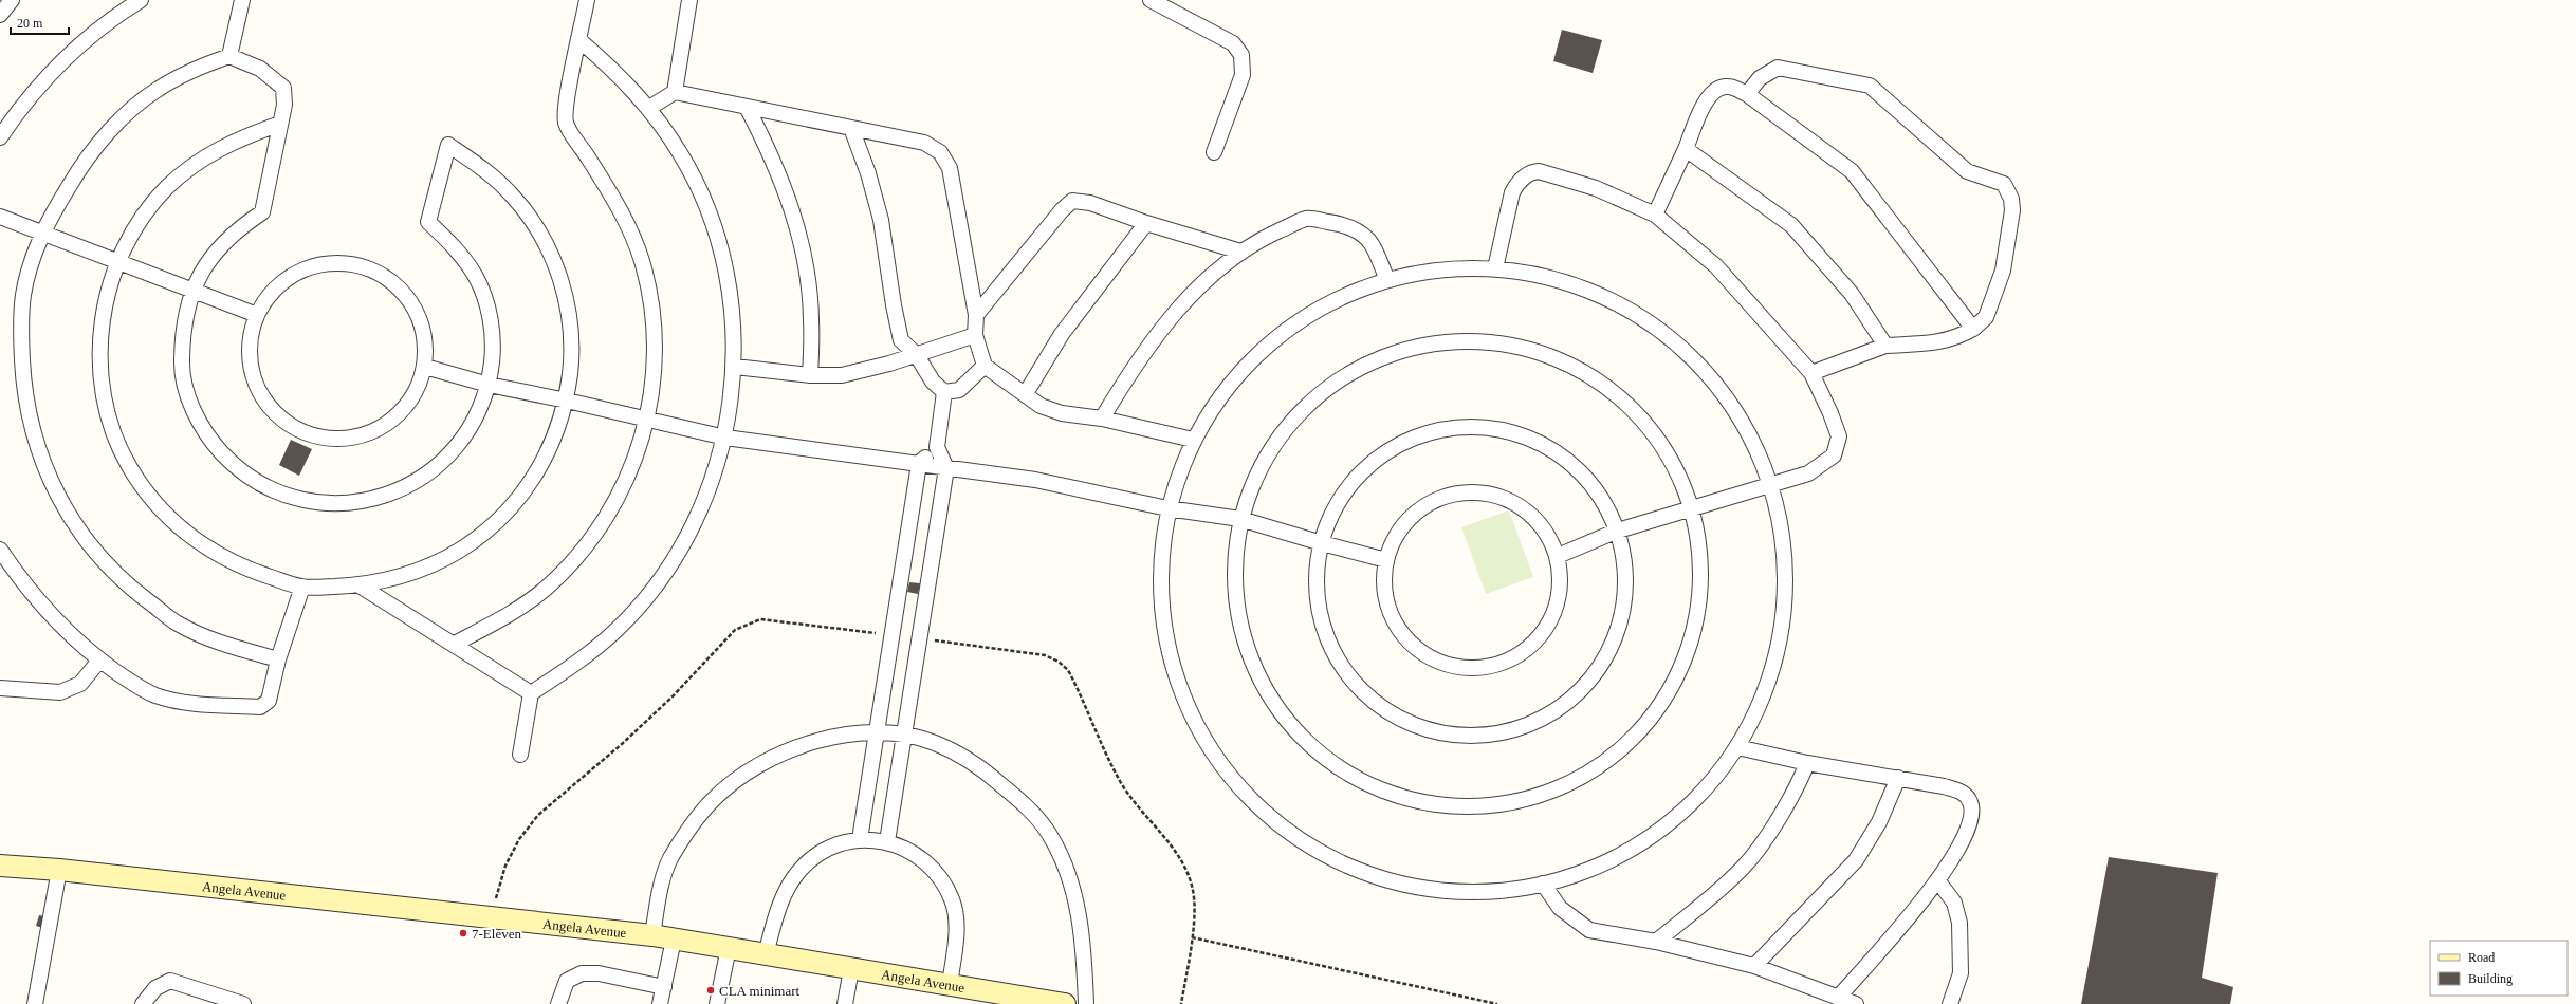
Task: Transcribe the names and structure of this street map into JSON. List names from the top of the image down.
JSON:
{
  "streets": {
    "main road": ["Angela Avenue"]
  },
  "places": ["7-Eleven", "CLA minimart"],
  "legend": ["Road", "Building"],
  "scale_bar": "20 m"
}
